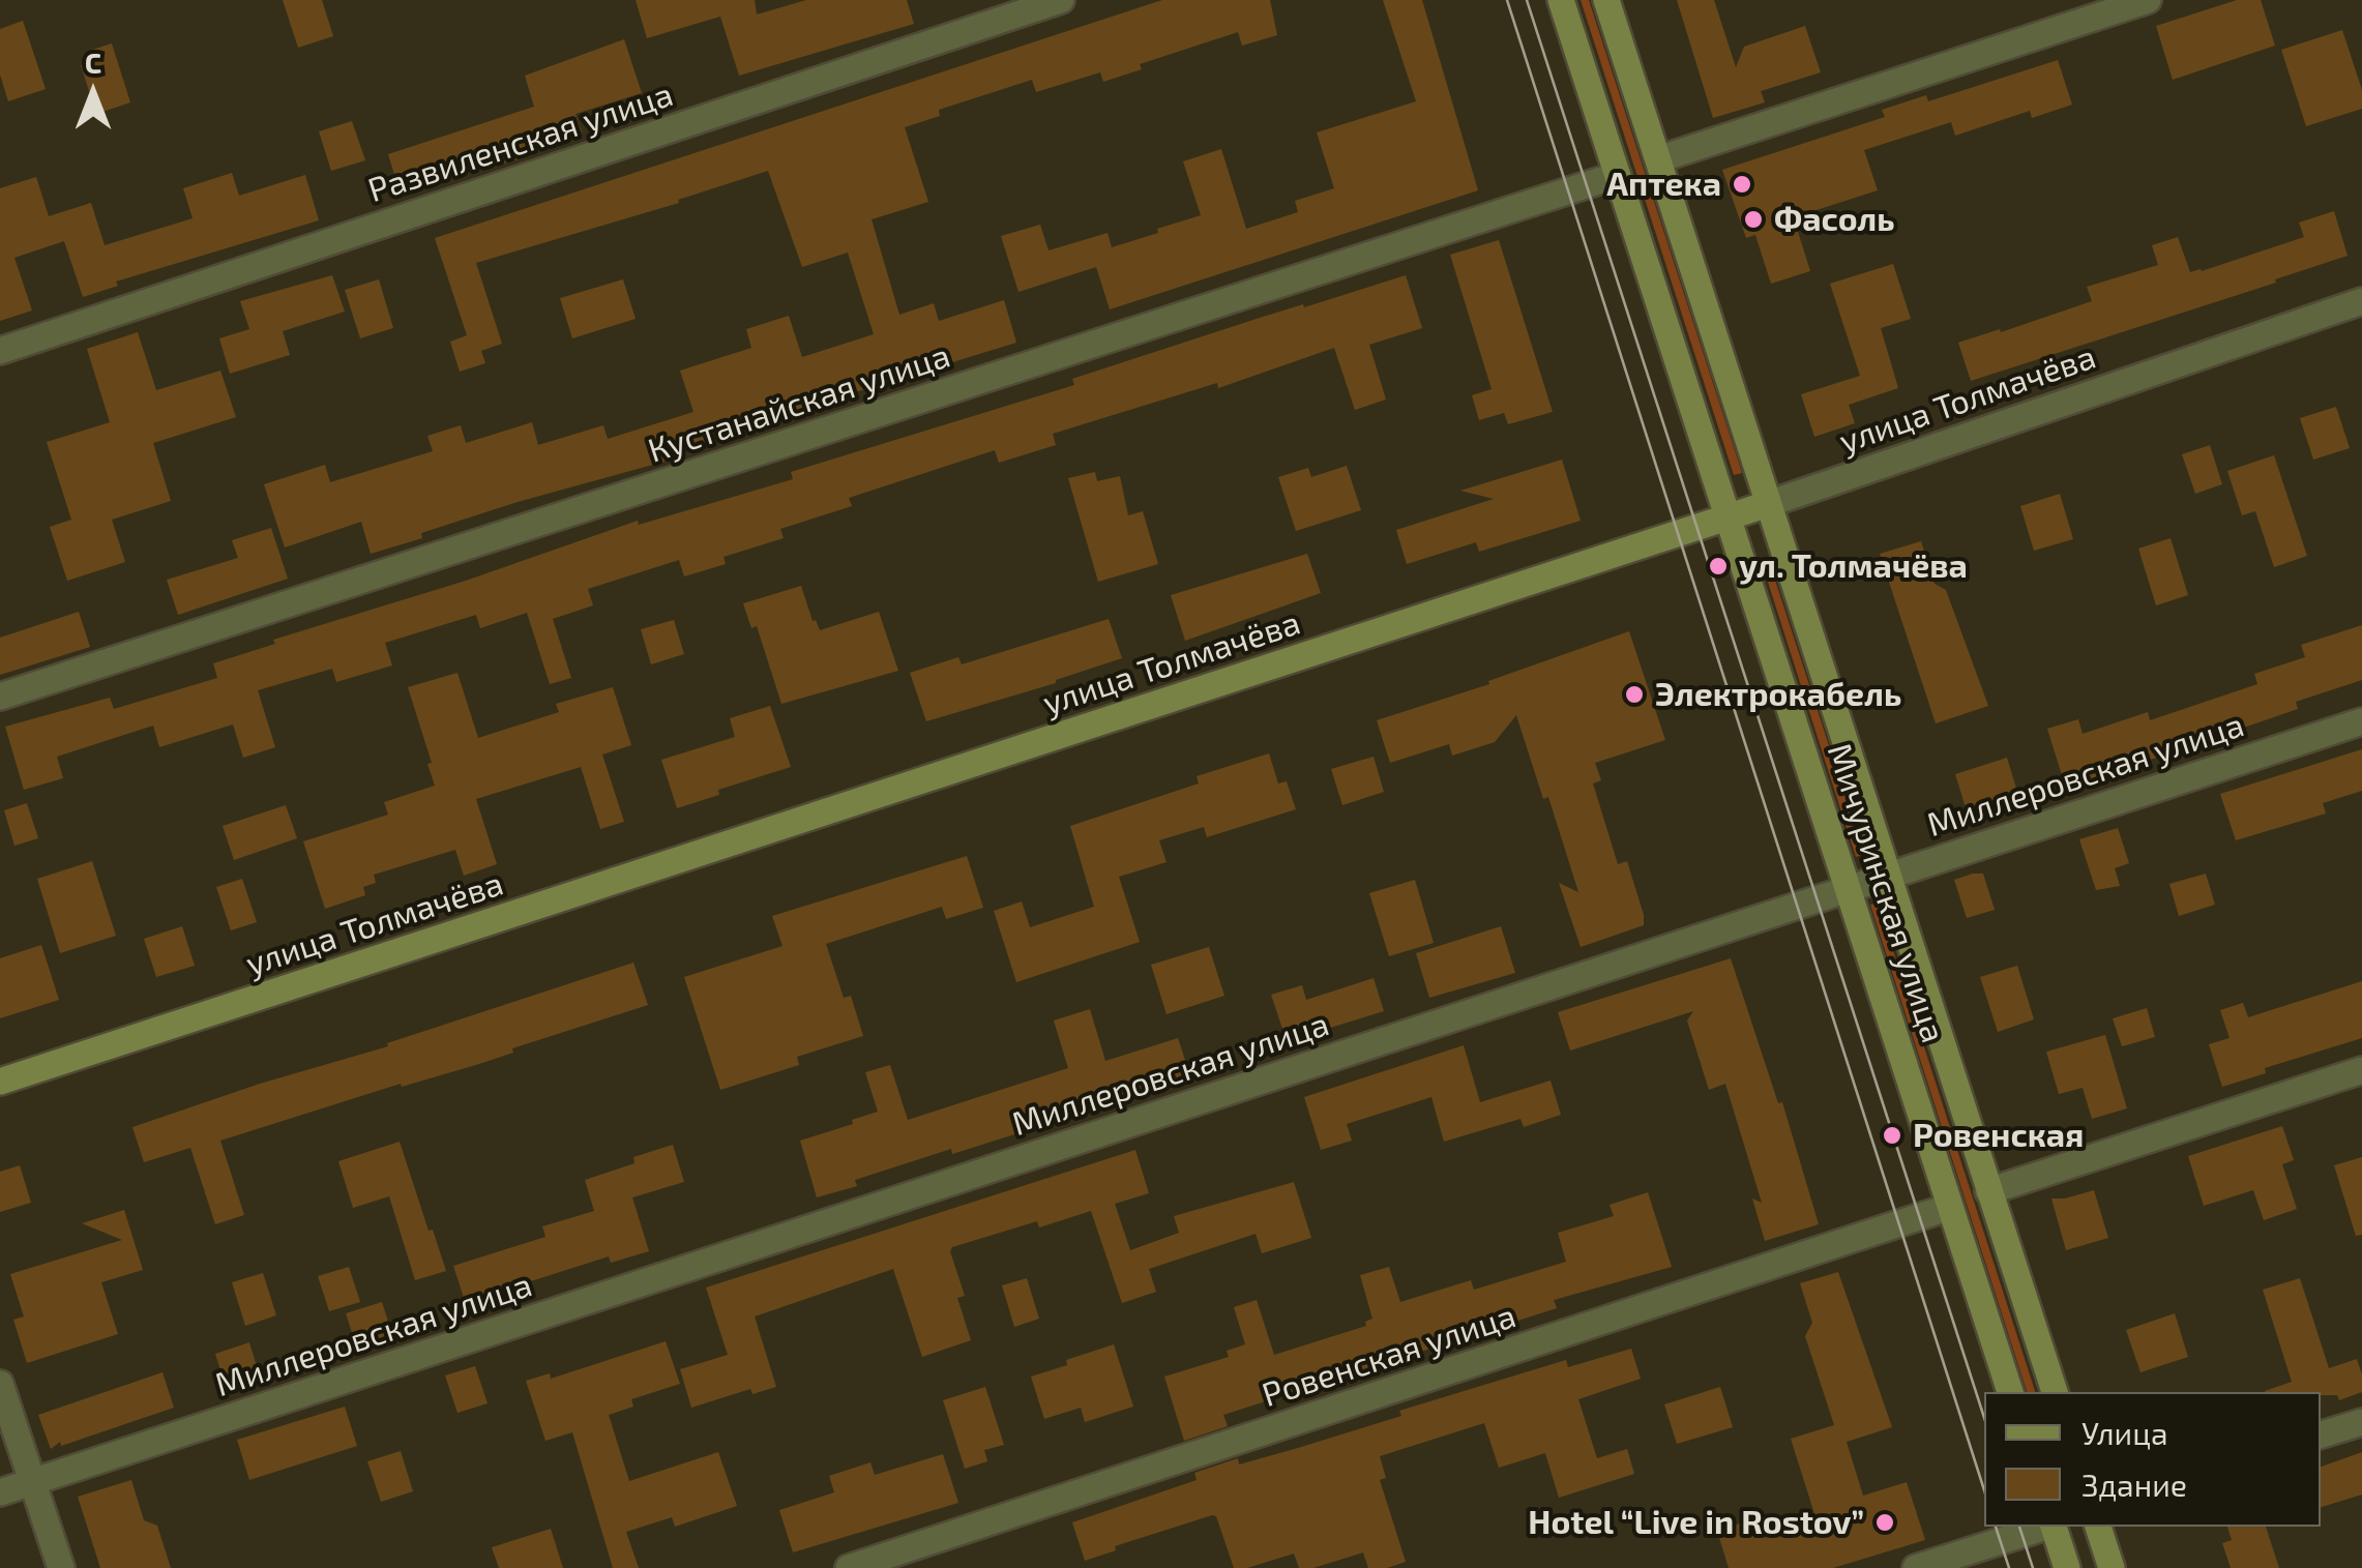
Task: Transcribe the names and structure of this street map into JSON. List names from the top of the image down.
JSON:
{
  "streets": {
    "main road": ["улица Толмачёва", "Мичуринская улица"],
    "street": [
      "Развиленская улица",
      "Кустанайская улица",
      "Миллеровская улица",
      "Ровенская улица"
    ]
  },
  "crossings": [
    ["улица Толмачёва", "Мичуринская улица"],
    ["Кустанайская улица", "Мичуринская улица"],
    ["Миллеровская улица", "Мичуринская улица"],
    ["Мичуринская улица", "Ровенская улица"]
  ],
  "places": [
    "Аптека",
    "Фасоль",
    "ул. Толмачёва",
    "Электрокабель",
    "Ровенская",
    "Hotel “Live in Rostov”"
  ],
  "legend": ["Улица", "Здание"],
  "north": "top"
}
